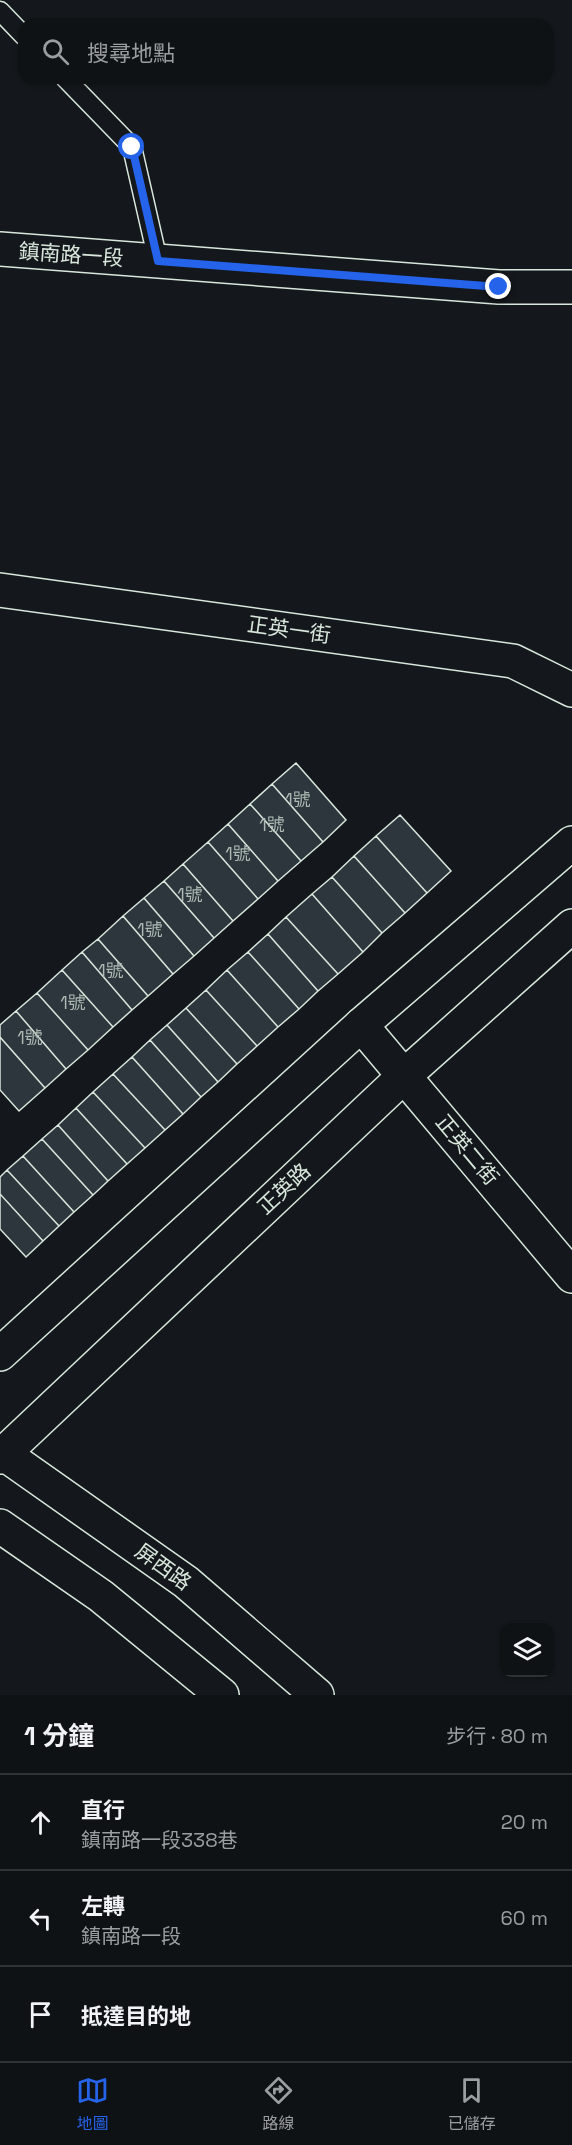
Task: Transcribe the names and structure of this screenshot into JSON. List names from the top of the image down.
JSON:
{
  "streets": {
    "street": [
      "鎮南路一段",
      "正英一街",
      "正英二街",
      "正英路",
      "屏西路"
    ]
  },
  "crossings": [
    ["正英二街", "正英路"],
    ["正英路", "屏西路"]
  ],
  "house_numbers": [
    "1號",
    "1號",
    "1號",
    "1號",
    "1號",
    "1號",
    "1號",
    "1號"
  ],
  "page": {
    "search": "搜尋地點",
    "heading": ["1 分鐘", "步行 · 80 m"],
    "list": [
      ["直行", "鎮南路一段338巷", "20 m"],
      ["左轉", "鎮南路一段", "60 m"],
      "抵達目的地"
    ],
    "nav": ["地圖", "路線", "已儲存"]
  }
}
